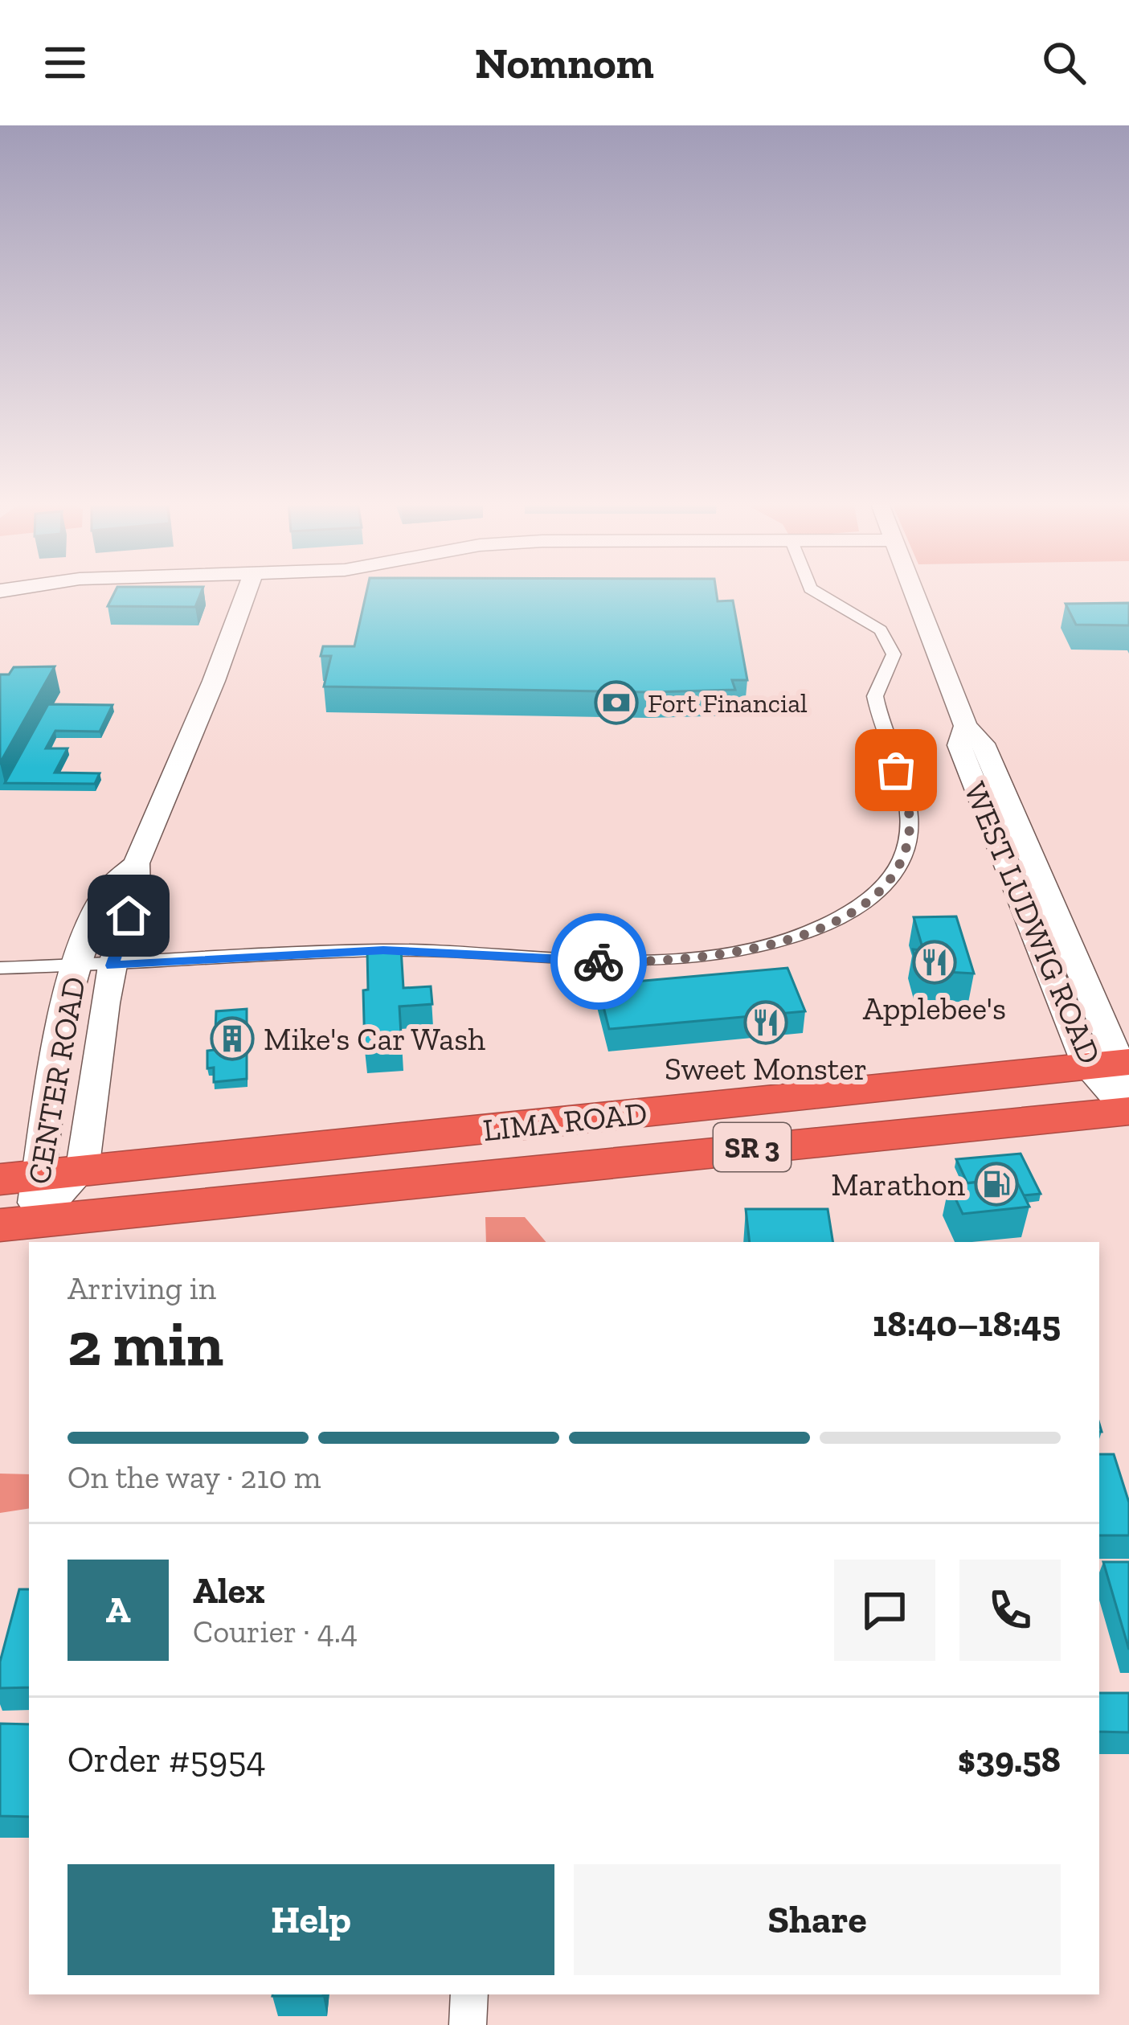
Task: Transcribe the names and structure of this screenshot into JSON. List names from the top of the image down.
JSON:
{
  "streets": {
    "highway": ["LIMA ROAD", "SR 3"],
    "street": ["WEST LUDWIG ROAD", "CENTER ROAD"]
  },
  "crossings": [
    ["WEST LUDWIG ROAD", "LIMA ROAD"],
    ["CENTER ROAD", "LIMA ROAD"]
  ],
  "places": {
    "bank": ["Fort Financial"],
    "restaurant": ["Applebee's", "Sweet Monster"],
    "building": ["Mike's Car Wash"],
    "fuel station": ["Marathon"]
  },
  "page": {
    "header": "Nomnom",
    "heading": ["2 min", "Arriving in", "18:40–18:45"],
    "panel": [
      "Alex",
      "Courier · 4.4",
      "Order #5954",
      "$39.58"
    ],
    "bar": "On the way · 210 m",
    "round": "A",
    "buttons": ["Help", "Share"]
  }
}
